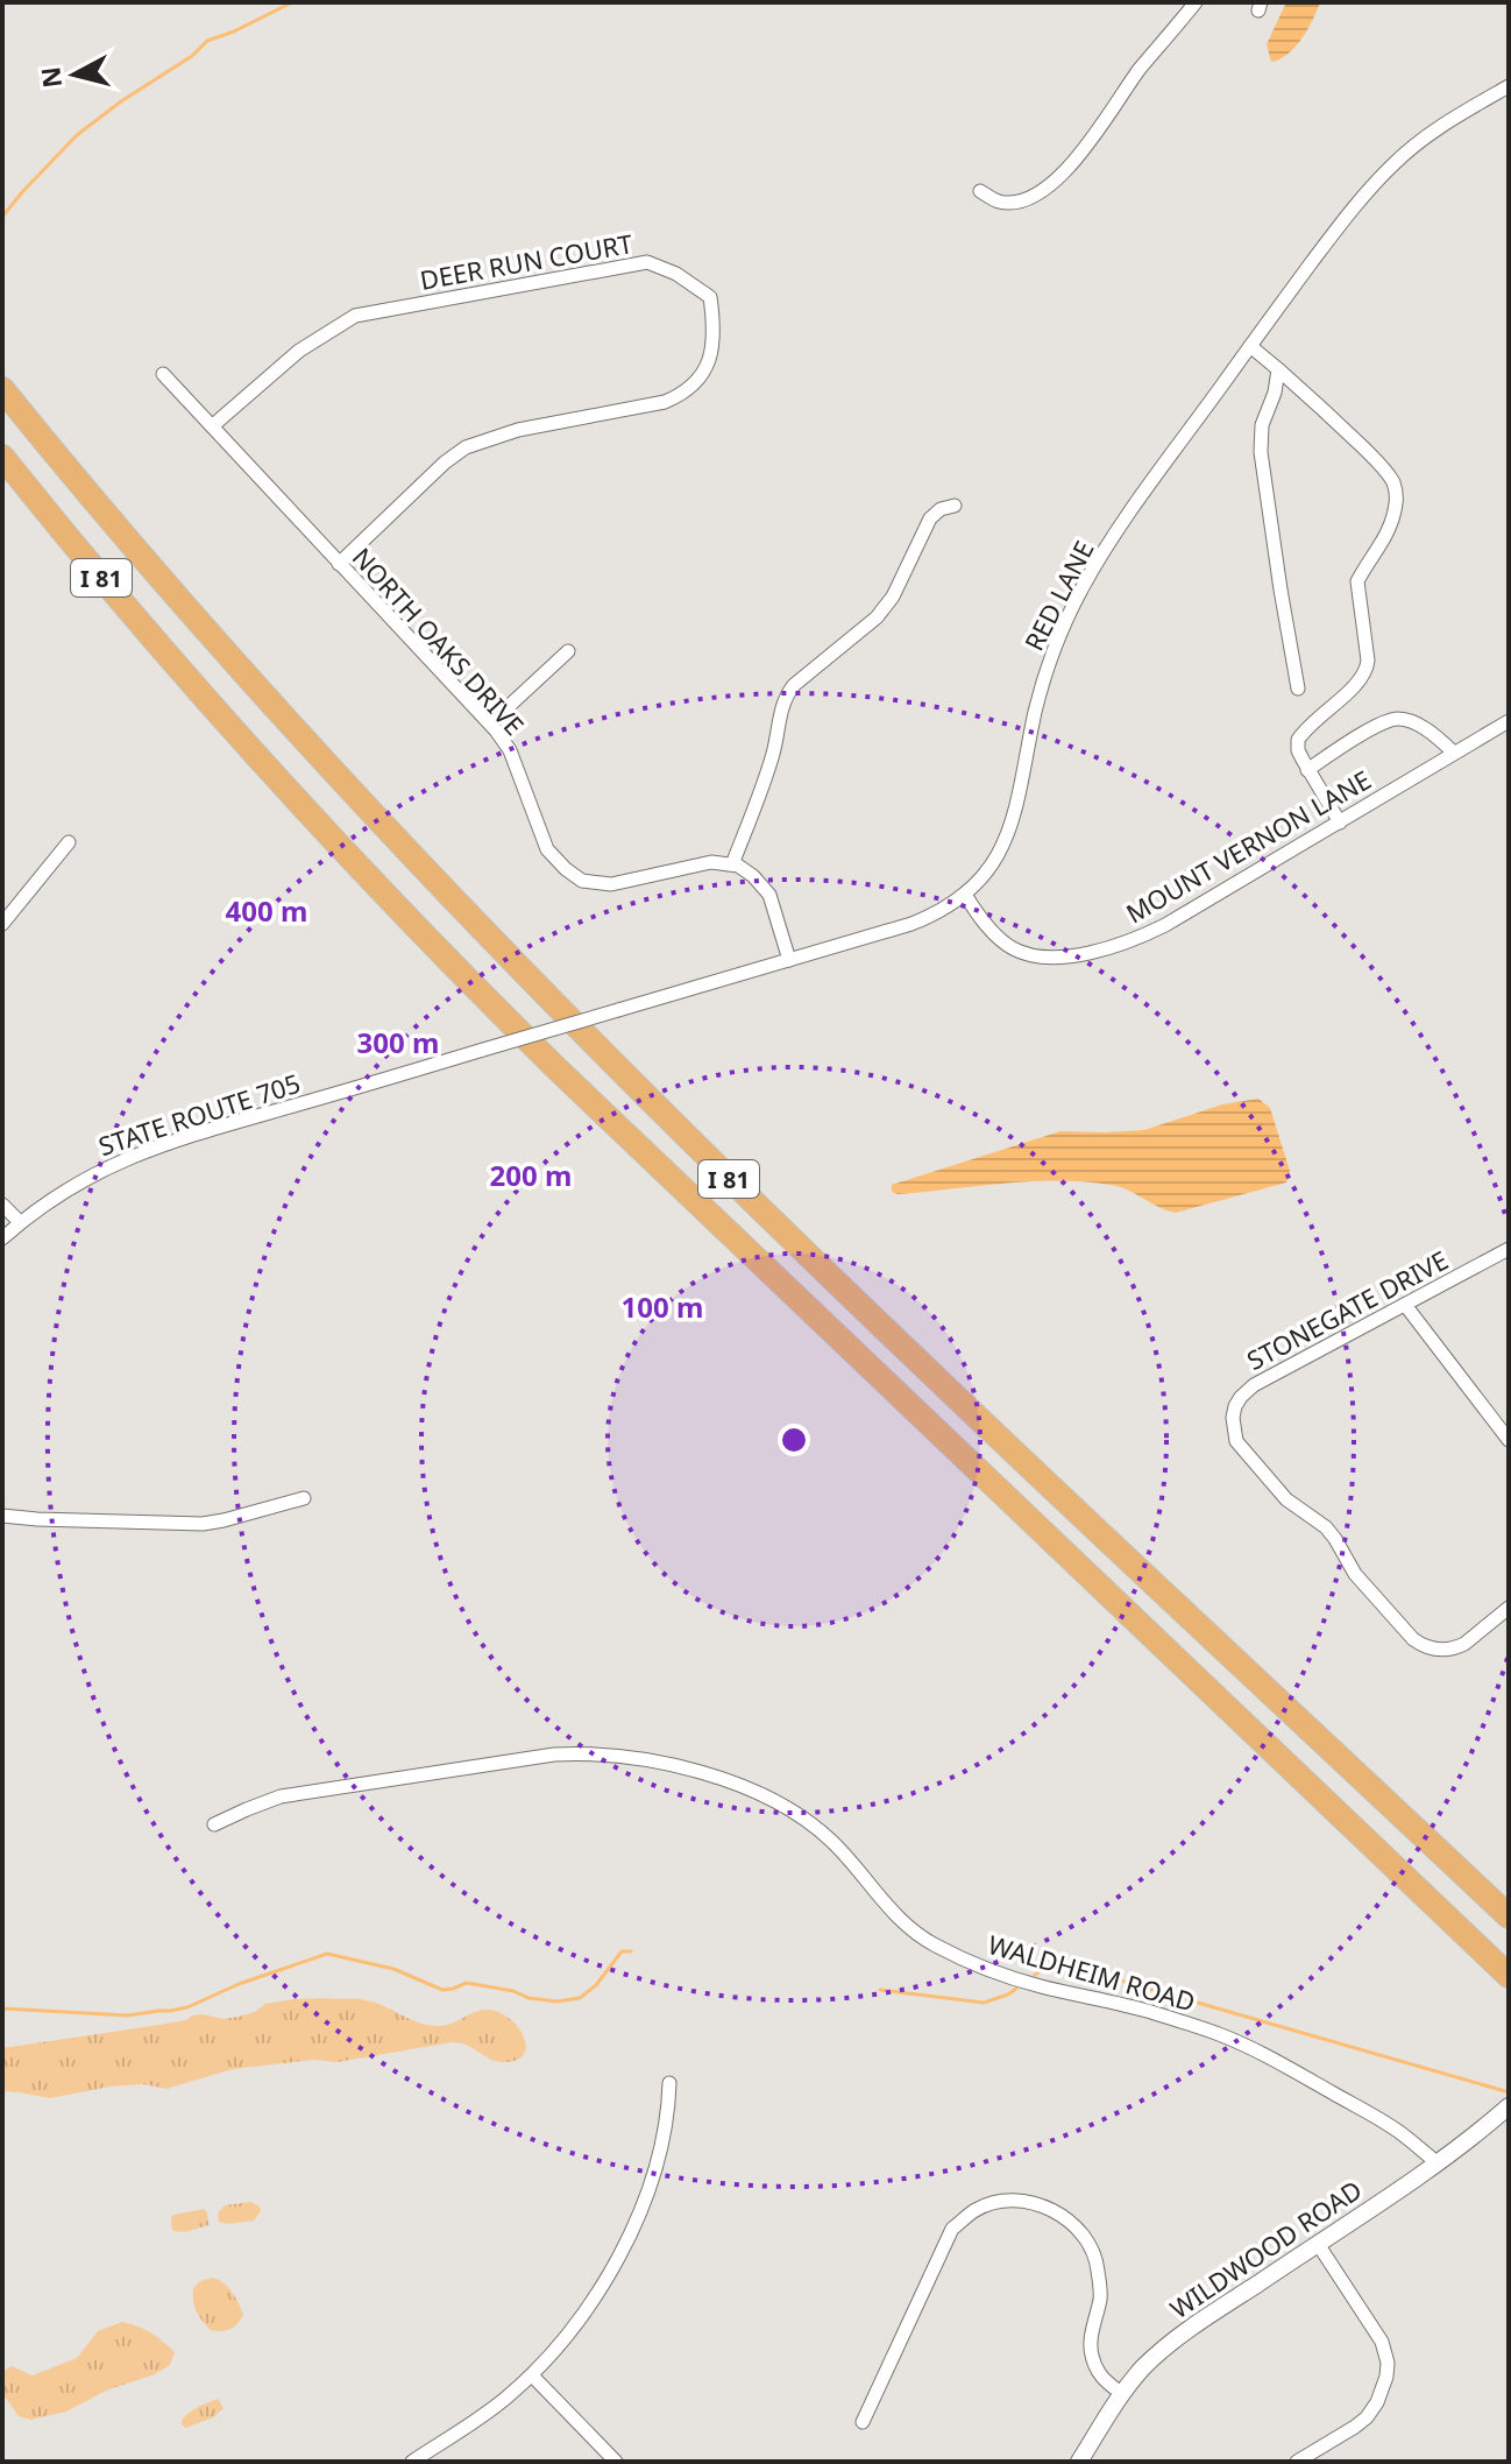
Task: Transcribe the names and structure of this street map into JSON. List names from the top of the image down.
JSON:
{
  "streets": {
    "highway": ["I 81"],
    "street": [
      "DEER RUN COURT",
      "RED LANE",
      "NORTH OAKS DRIVE",
      "MOUNT VERNON LANE",
      "STATE ROUTE 705",
      "STONEGATE DRIVE",
      "WALDHEIM ROAD",
      "WILDWOOD ROAD"
    ]
  },
  "crossings": [
    ["DEER RUN COURT", "NORTH OAKS DRIVE"],
    ["RED LANE", "MOUNT VERNON LANE"],
    ["RED LANE", "STATE ROUTE 705"],
    ["WALDHEIM ROAD", "WILDWOOD ROAD"]
  ],
  "north": "left",
  "rings": [
    "400 m",
    "300 m",
    "200 m",
    "100 m"
  ]
}
